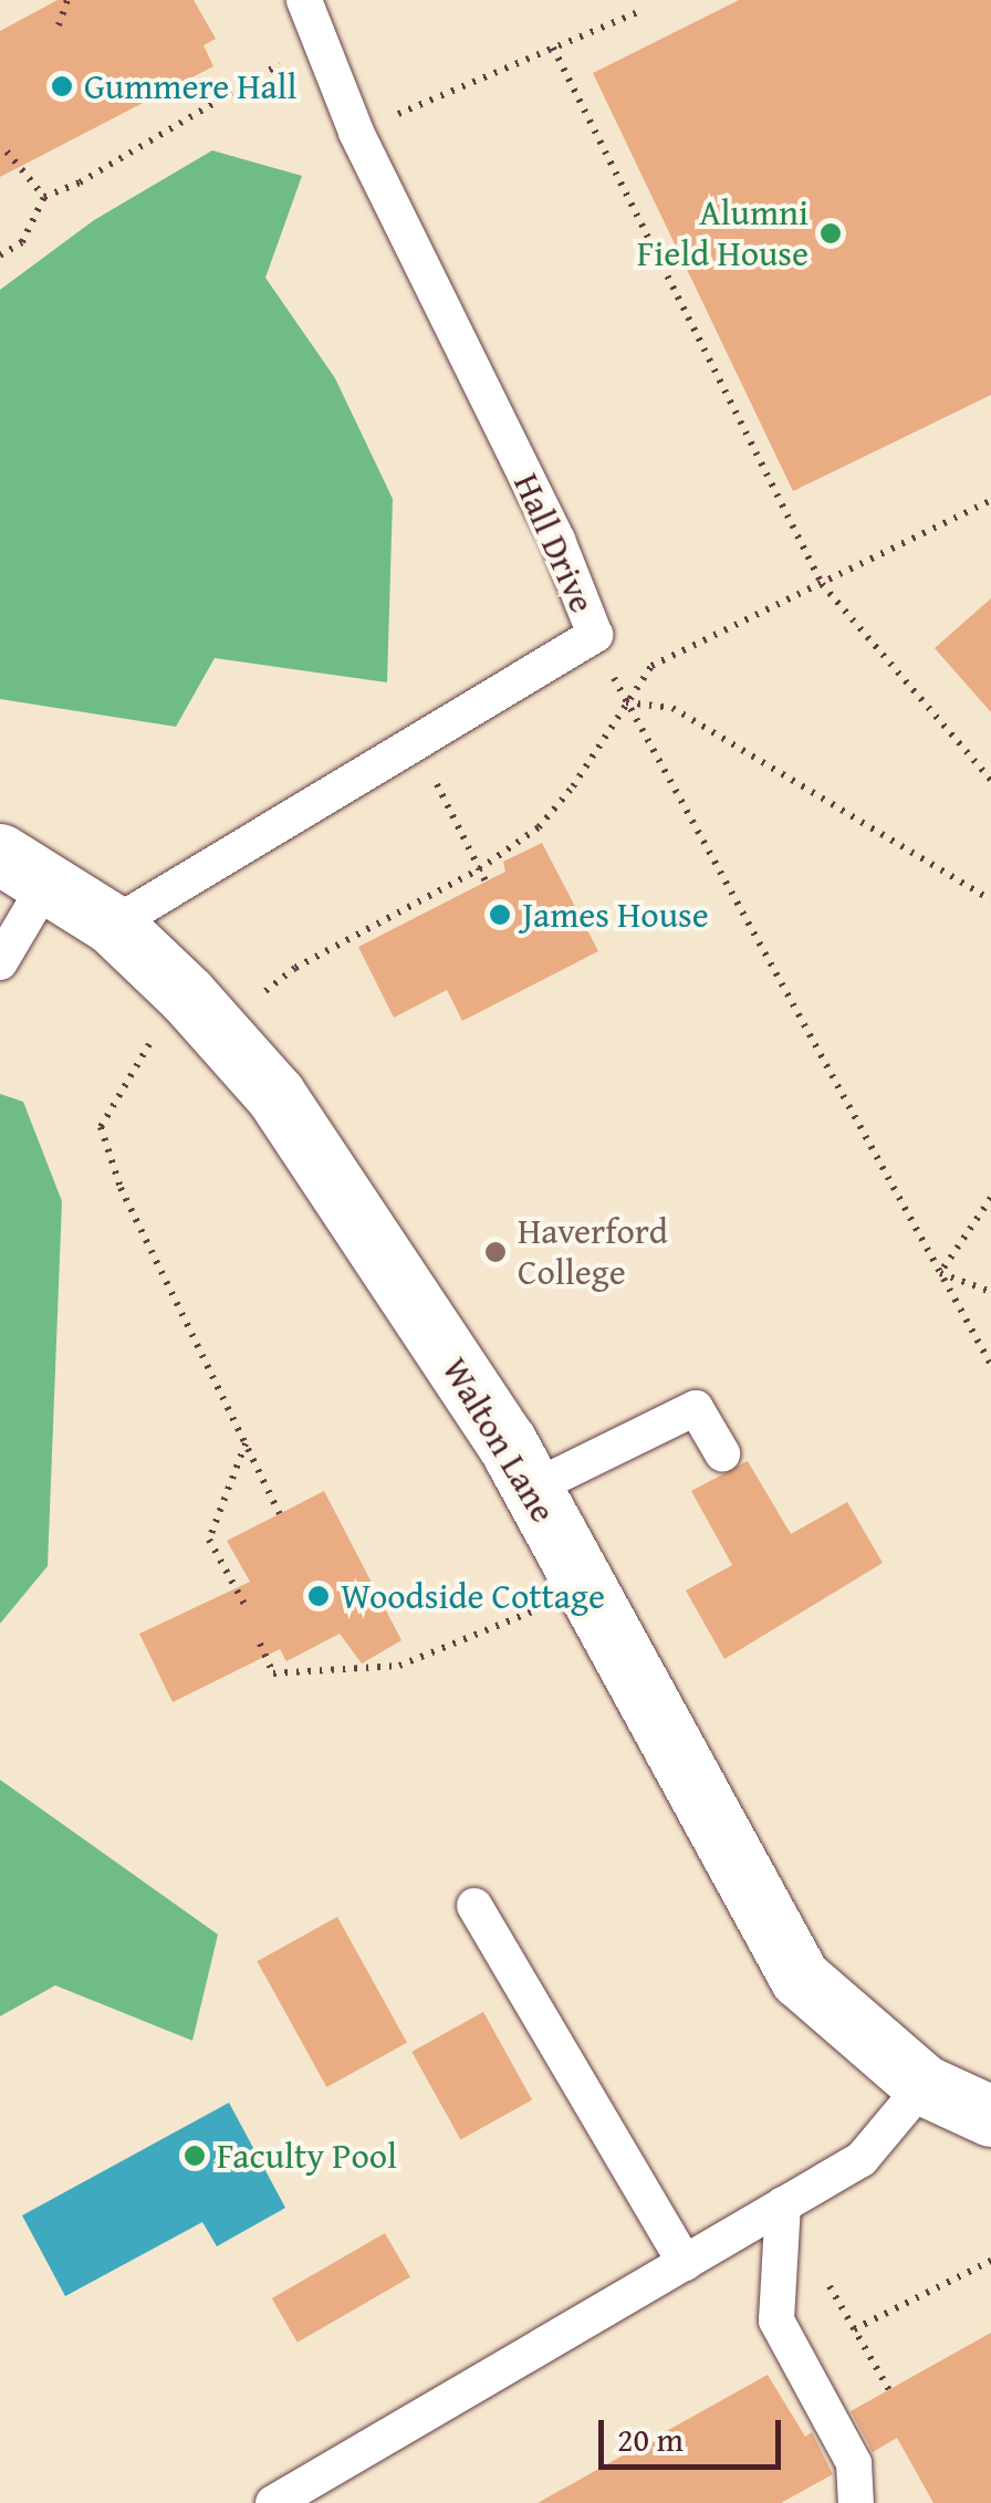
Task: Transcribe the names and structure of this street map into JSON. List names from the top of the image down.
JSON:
{
  "streets": {
    "street": ["Walton Lane"],
    "lane": ["Hall Drive"]
  },
  "crossings": [
    ["Hall Drive", "Walton Lane"]
  ],
  "places": [
    "Gummere Hall",
    "Alumni Field House",
    "James House",
    "Haverford College",
    "Woodside Cottage",
    "Faculty Pool"
  ],
  "scale_bar": "20 m"
}
